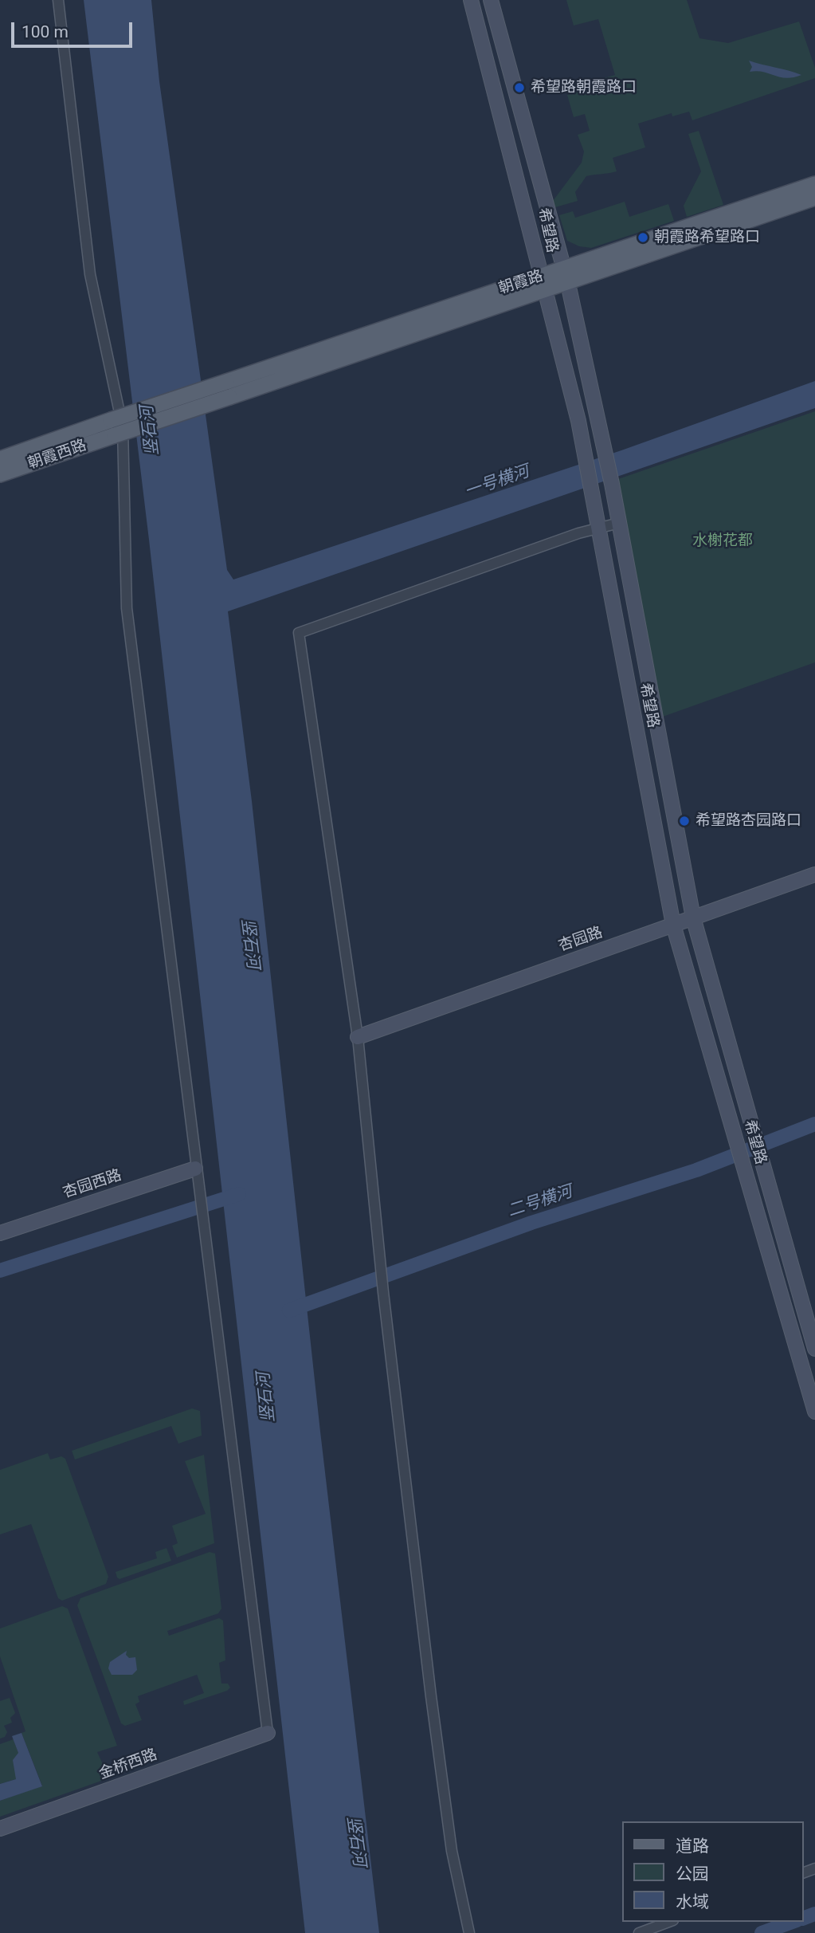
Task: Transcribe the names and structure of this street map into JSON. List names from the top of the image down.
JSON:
{
  "streets": {
    "main road": [
      "希望路",
      "朝霞路",
      "朝霞西路",
      "杏园路",
      "杏园西路",
      "金桥西路"
    ]
  },
  "crossings": [
    ["希望路", "朝霞路"],
    ["希望路", "杏园路"],
    ["朝霞路", "朝霞西路"]
  ],
  "water": ["竖石河", "一号横河", "二号横河"],
  "parks": ["水榭花都"],
  "places": ["希望路朝霞路口", "朝霞路希望路口", "希望路杏园路口"],
  "legend": ["道路", "公园", "水域"],
  "scale_bar": "100 m"
}
